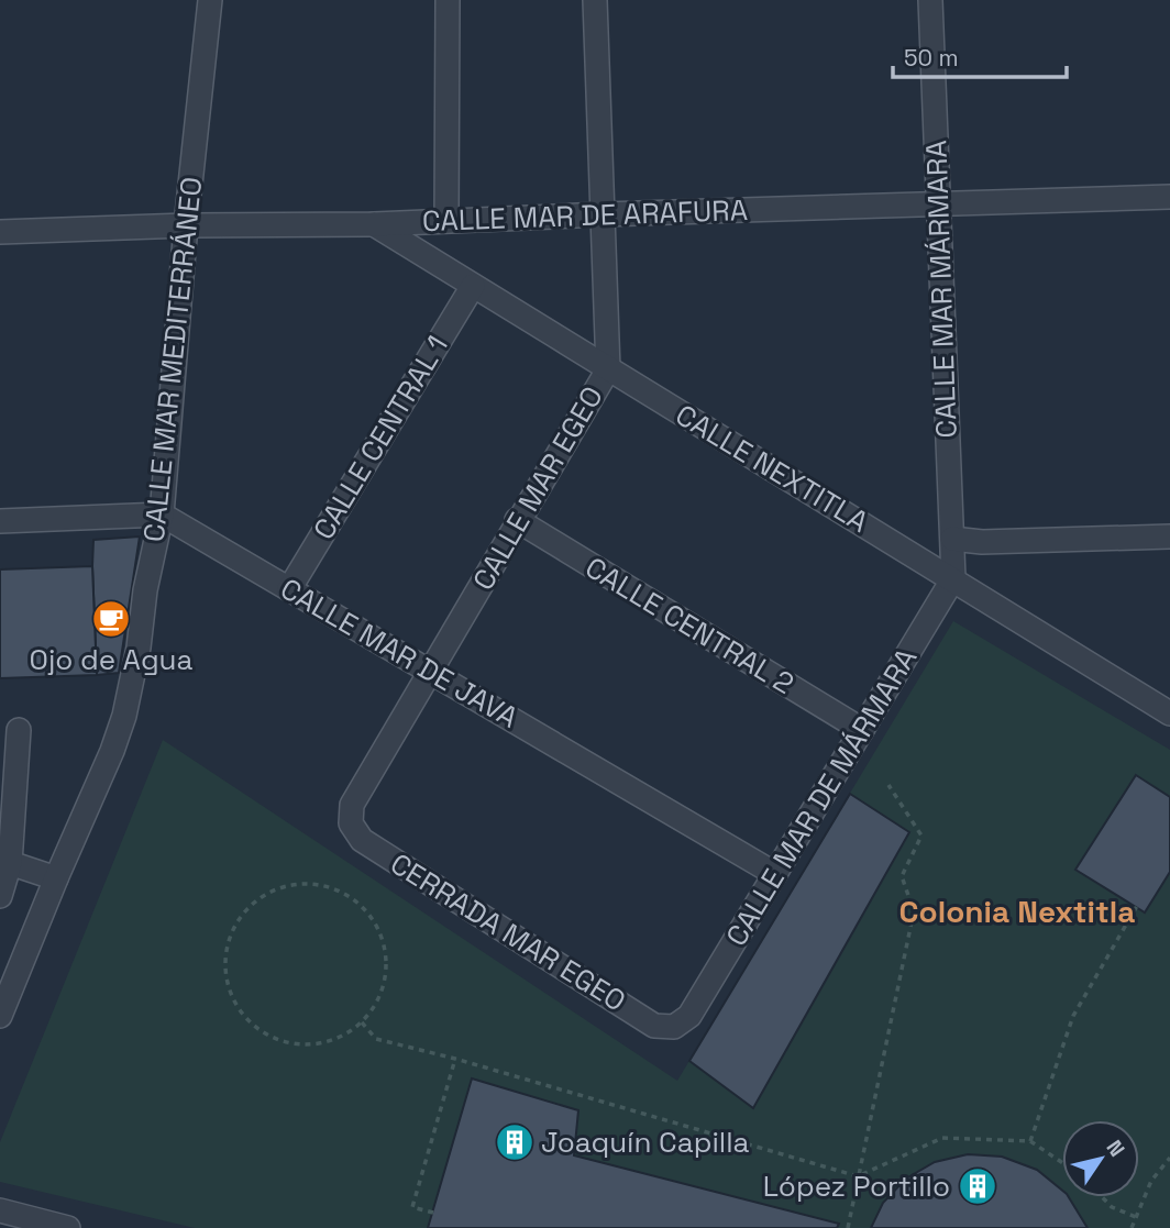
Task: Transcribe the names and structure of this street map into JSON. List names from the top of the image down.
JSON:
{
  "streets": {
    "street": [
      "CALLE MAR DE ARAFURA",
      "CALLE MAR MÁRMARA",
      "CALLE MAR MEDITERRÁNEO",
      "CALLE CENTRAL 1",
      "CALLE NEXTITLA",
      "CALLE MAR EGEO",
      "CALLE CENTRAL 2",
      "CALLE MAR DE JAVA",
      "CALLE MAR DE MÁRMARA",
      "CERRADA MAR EGEO"
    ]
  },
  "crossings": [
    ["CALLE MAR DE ARAFURA", "CALLE MAR MÁRMARA"],
    ["CALLE MAR DE ARAFURA", "CALLE MAR MEDITERRÁNEO"],
    ["CALLE MAR DE ARAFURA", "CALLE NEXTITLA"],
    ["CALLE MAR DE ARAFURA", "CALLE MAR EGEO"],
    ["CALLE MAR MÁRMARA", "CALLE NEXTITLA"],
    ["CALLE MAR MÁRMARA", "CALLE MAR DE MÁRMARA"],
    ["CALLE MAR MEDITERRÁNEO", "CALLE MAR DE JAVA"],
    ["CALLE CENTRAL 1", "CALLE NEXTITLA"],
    ["CALLE CENTRAL 1", "CALLE MAR DE JAVA"],
    ["CALLE NEXTITLA", "CALLE MAR EGEO"],
    ["CALLE NEXTITLA", "CALLE MAR DE MÁRMARA"],
    ["CALLE MAR EGEO", "CALLE CENTRAL 2"],
    ["CALLE MAR EGEO", "CALLE MAR DE JAVA"],
    ["CALLE MAR EGEO", "CERRADA MAR EGEO"],
    ["CALLE CENTRAL 2", "CALLE MAR DE MÁRMARA"],
    ["CALLE MAR DE JAVA", "CALLE MAR DE MÁRMARA"],
    ["CALLE MAR DE MÁRMARA", "CERRADA MAR EGEO"]
  ],
  "districts": ["Colonia Nextitla"],
  "places": {
    "cafe": ["Ojo de Agua"],
    "building": ["Joaquín Capilla", "López Portillo"]
  },
  "scale_bar": "50 m",
  "north": "top right"
}
